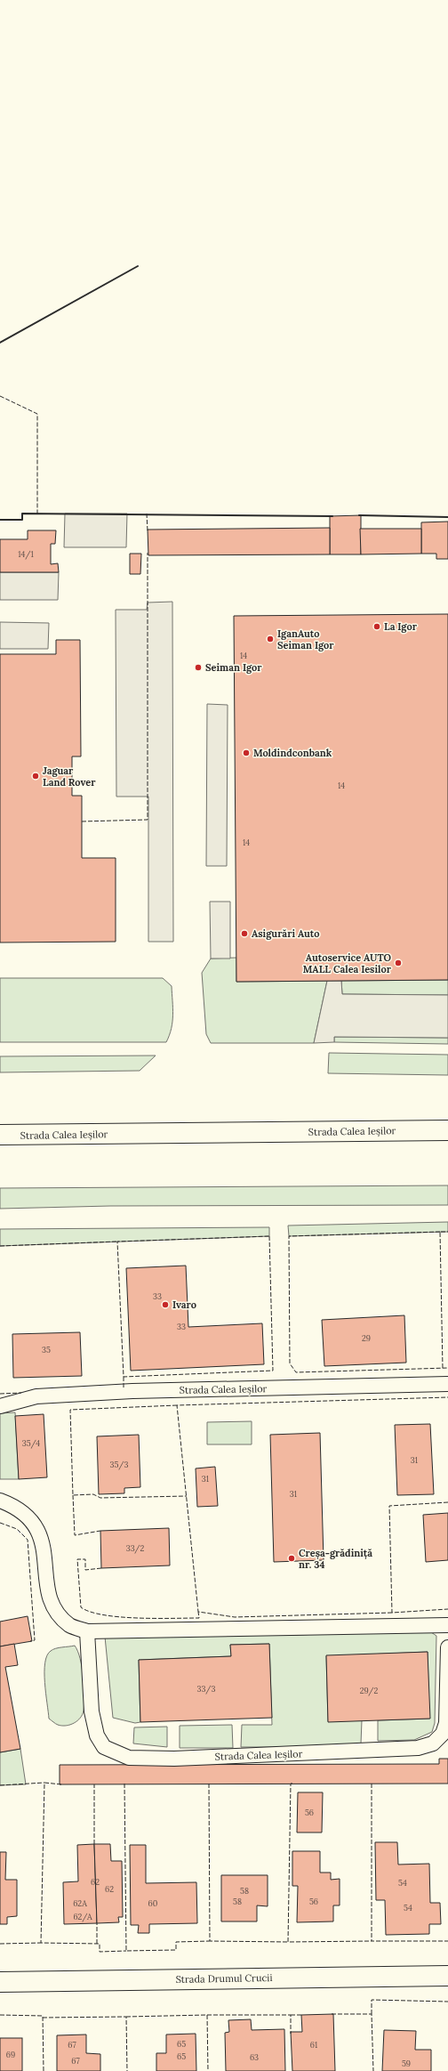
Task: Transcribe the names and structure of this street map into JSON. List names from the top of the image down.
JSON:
{
  "streets": {
    "main road": ["Strada Calea Ieșilor", "Strada Drumul Crucii"]
  },
  "places": [
    "La Igor",
    "IganAuto Seiman Igor",
    "Seiman Igor",
    "Moldindconbank",
    "Jaguar Land Rover",
    "Asigurări Auto",
    "Autoservice AUTO MALL Calea Iesilor",
    "Ivaro",
    "Creșa-grădiniță nr. 34"
  ],
  "house_numbers": [
    "14/1",
    "14",
    "14",
    "14",
    "33",
    "33",
    "29",
    "35",
    "35/4",
    "31",
    "35/3",
    "31",
    "31",
    "33/2",
    "33/3",
    "29/2",
    "56",
    "62",
    "54",
    "62",
    "58",
    "58",
    "56",
    "62A",
    "60",
    "54",
    "62/A",
    "65",
    "67",
    "61",
    "69",
    "65",
    "63",
    "67",
    "59"
  ]
}
